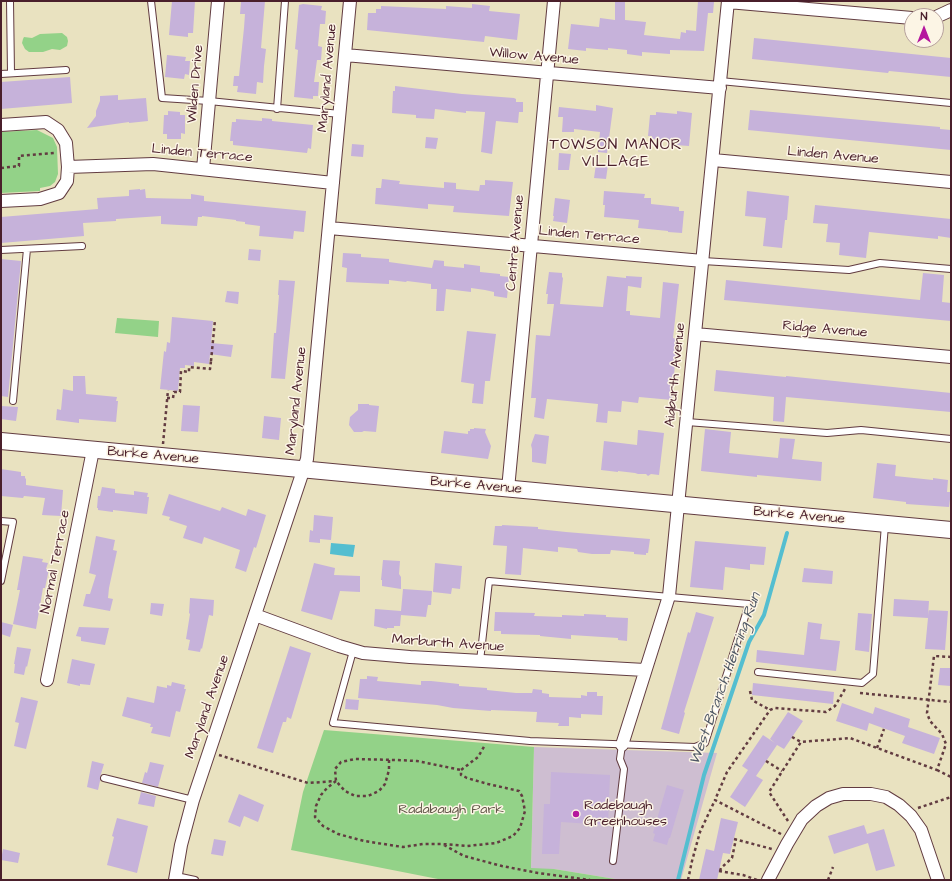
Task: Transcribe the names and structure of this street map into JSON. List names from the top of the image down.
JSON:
{
  "streets": {
    "street": [
      "Willow Avenue",
      "Maryland Avenue",
      "Wilden Drive",
      "Linden Terrace",
      "Linden Avenue",
      "Centre Avenue",
      "Ridge Avenue",
      "Aigburth Avenue",
      "Burke Avenue",
      "Normal Terrace",
      "Marburth Avenue"
    ]
  },
  "crossings": [
    ["Willow Avenue", "Maryland Avenue"],
    ["Willow Avenue", "Centre Avenue"],
    ["Willow Avenue", "Aigburth Avenue"],
    ["Maryland Avenue", "Linden Terrace"],
    ["Maryland Avenue", "Burke Avenue"],
    ["Maryland Avenue", "Marburth Avenue"],
    ["Wilden Drive", "Linden Terrace"],
    ["Linden Terrace", "Centre Avenue"],
    ["Linden Terrace", "Aigburth Avenue"],
    ["Linden Avenue", "Aigburth Avenue"],
    ["Centre Avenue", "Burke Avenue"],
    ["Ridge Avenue", "Aigburth Avenue"],
    ["Aigburth Avenue", "Burke Avenue"],
    ["Aigburth Avenue", "Marburth Avenue"],
    ["Burke Avenue", "Normal Terrace"]
  ],
  "districts": ["TOWSON MANOR VILLAGE"],
  "water": ["West Branch Herring Run"],
  "parks": ["Radabaugh Park"],
  "places": ["Radebaugh Greenhouses"],
  "north": "top"
}
